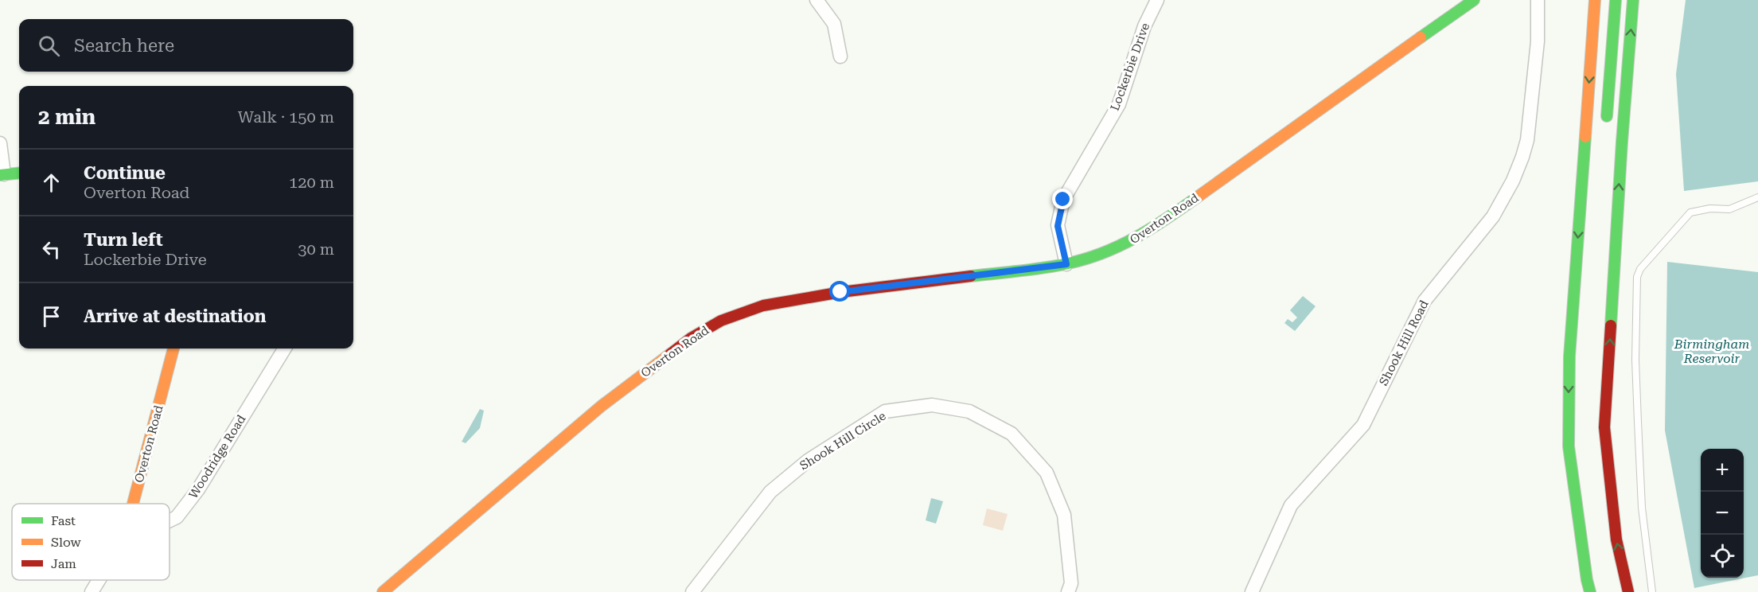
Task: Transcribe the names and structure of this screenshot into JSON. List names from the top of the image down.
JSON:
{
  "streets": {
    "main road": ["Overton Road"],
    "street": [
      "Lockerbie Drive",
      "Shook Hill Road",
      "Shook Hill Circle",
      "Woodridge Road"
    ]
  },
  "crossings": [
    ["Lockerbie Drive", "Overton Road"]
  ],
  "water": ["Birmingham Reservoir"],
  "legend": ["Fast", "Slow", "Jam"],
  "page": {
    "search": "Search here",
    "heading": ["2 min", "Walk · 150 m"],
    "list": [
      ["Continue", "Overton Road", "120 m"],
      ["Turn left", "Lockerbie Drive", "30 m"],
      "Arrive at destination"
    ],
    "map_buttons": ["+", "−"]
  }
}
